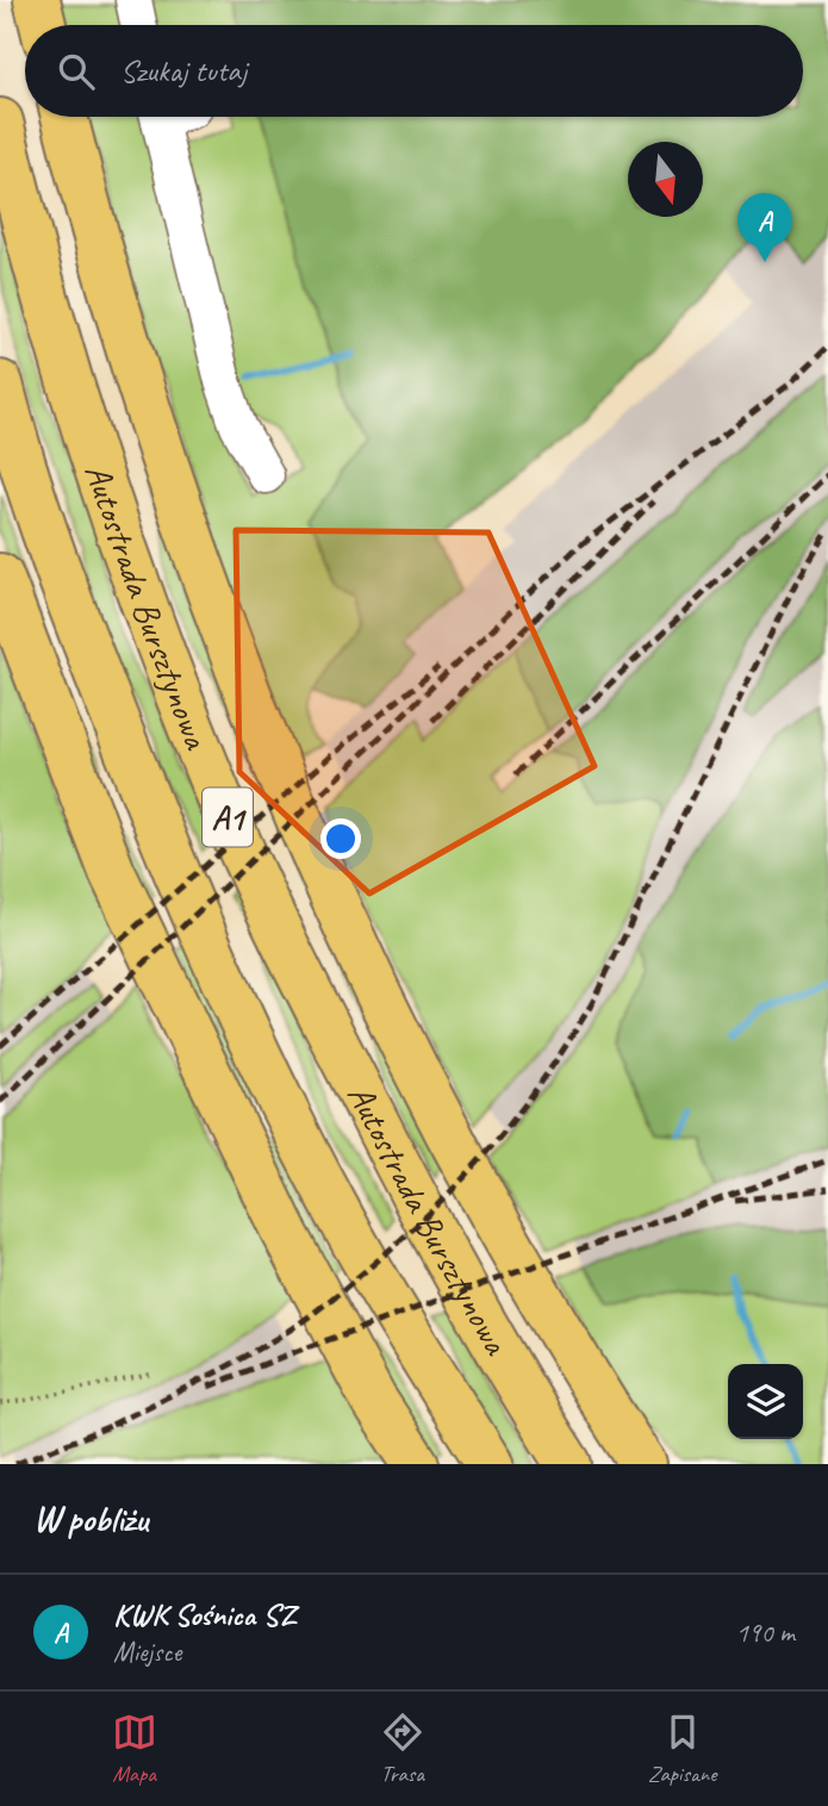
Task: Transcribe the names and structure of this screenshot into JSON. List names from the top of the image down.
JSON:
{
  "streets": {
    "highway": ["Autostrada Bursztynowa", "A1"]
  },
  "north": "bottom",
  "page": {
    "search": "Szukaj tutaj",
    "pins": "A",
    "heading": "W pobliżu",
    "list": [
      {
        "mark": "A",
        "name": "KWK Sośnica SZ",
        "note": "Miejsce",
        "value": "190 m"
      }
    ],
    "nav": ["Mapa", "Trasa", "Zapisane"]
  }
}
